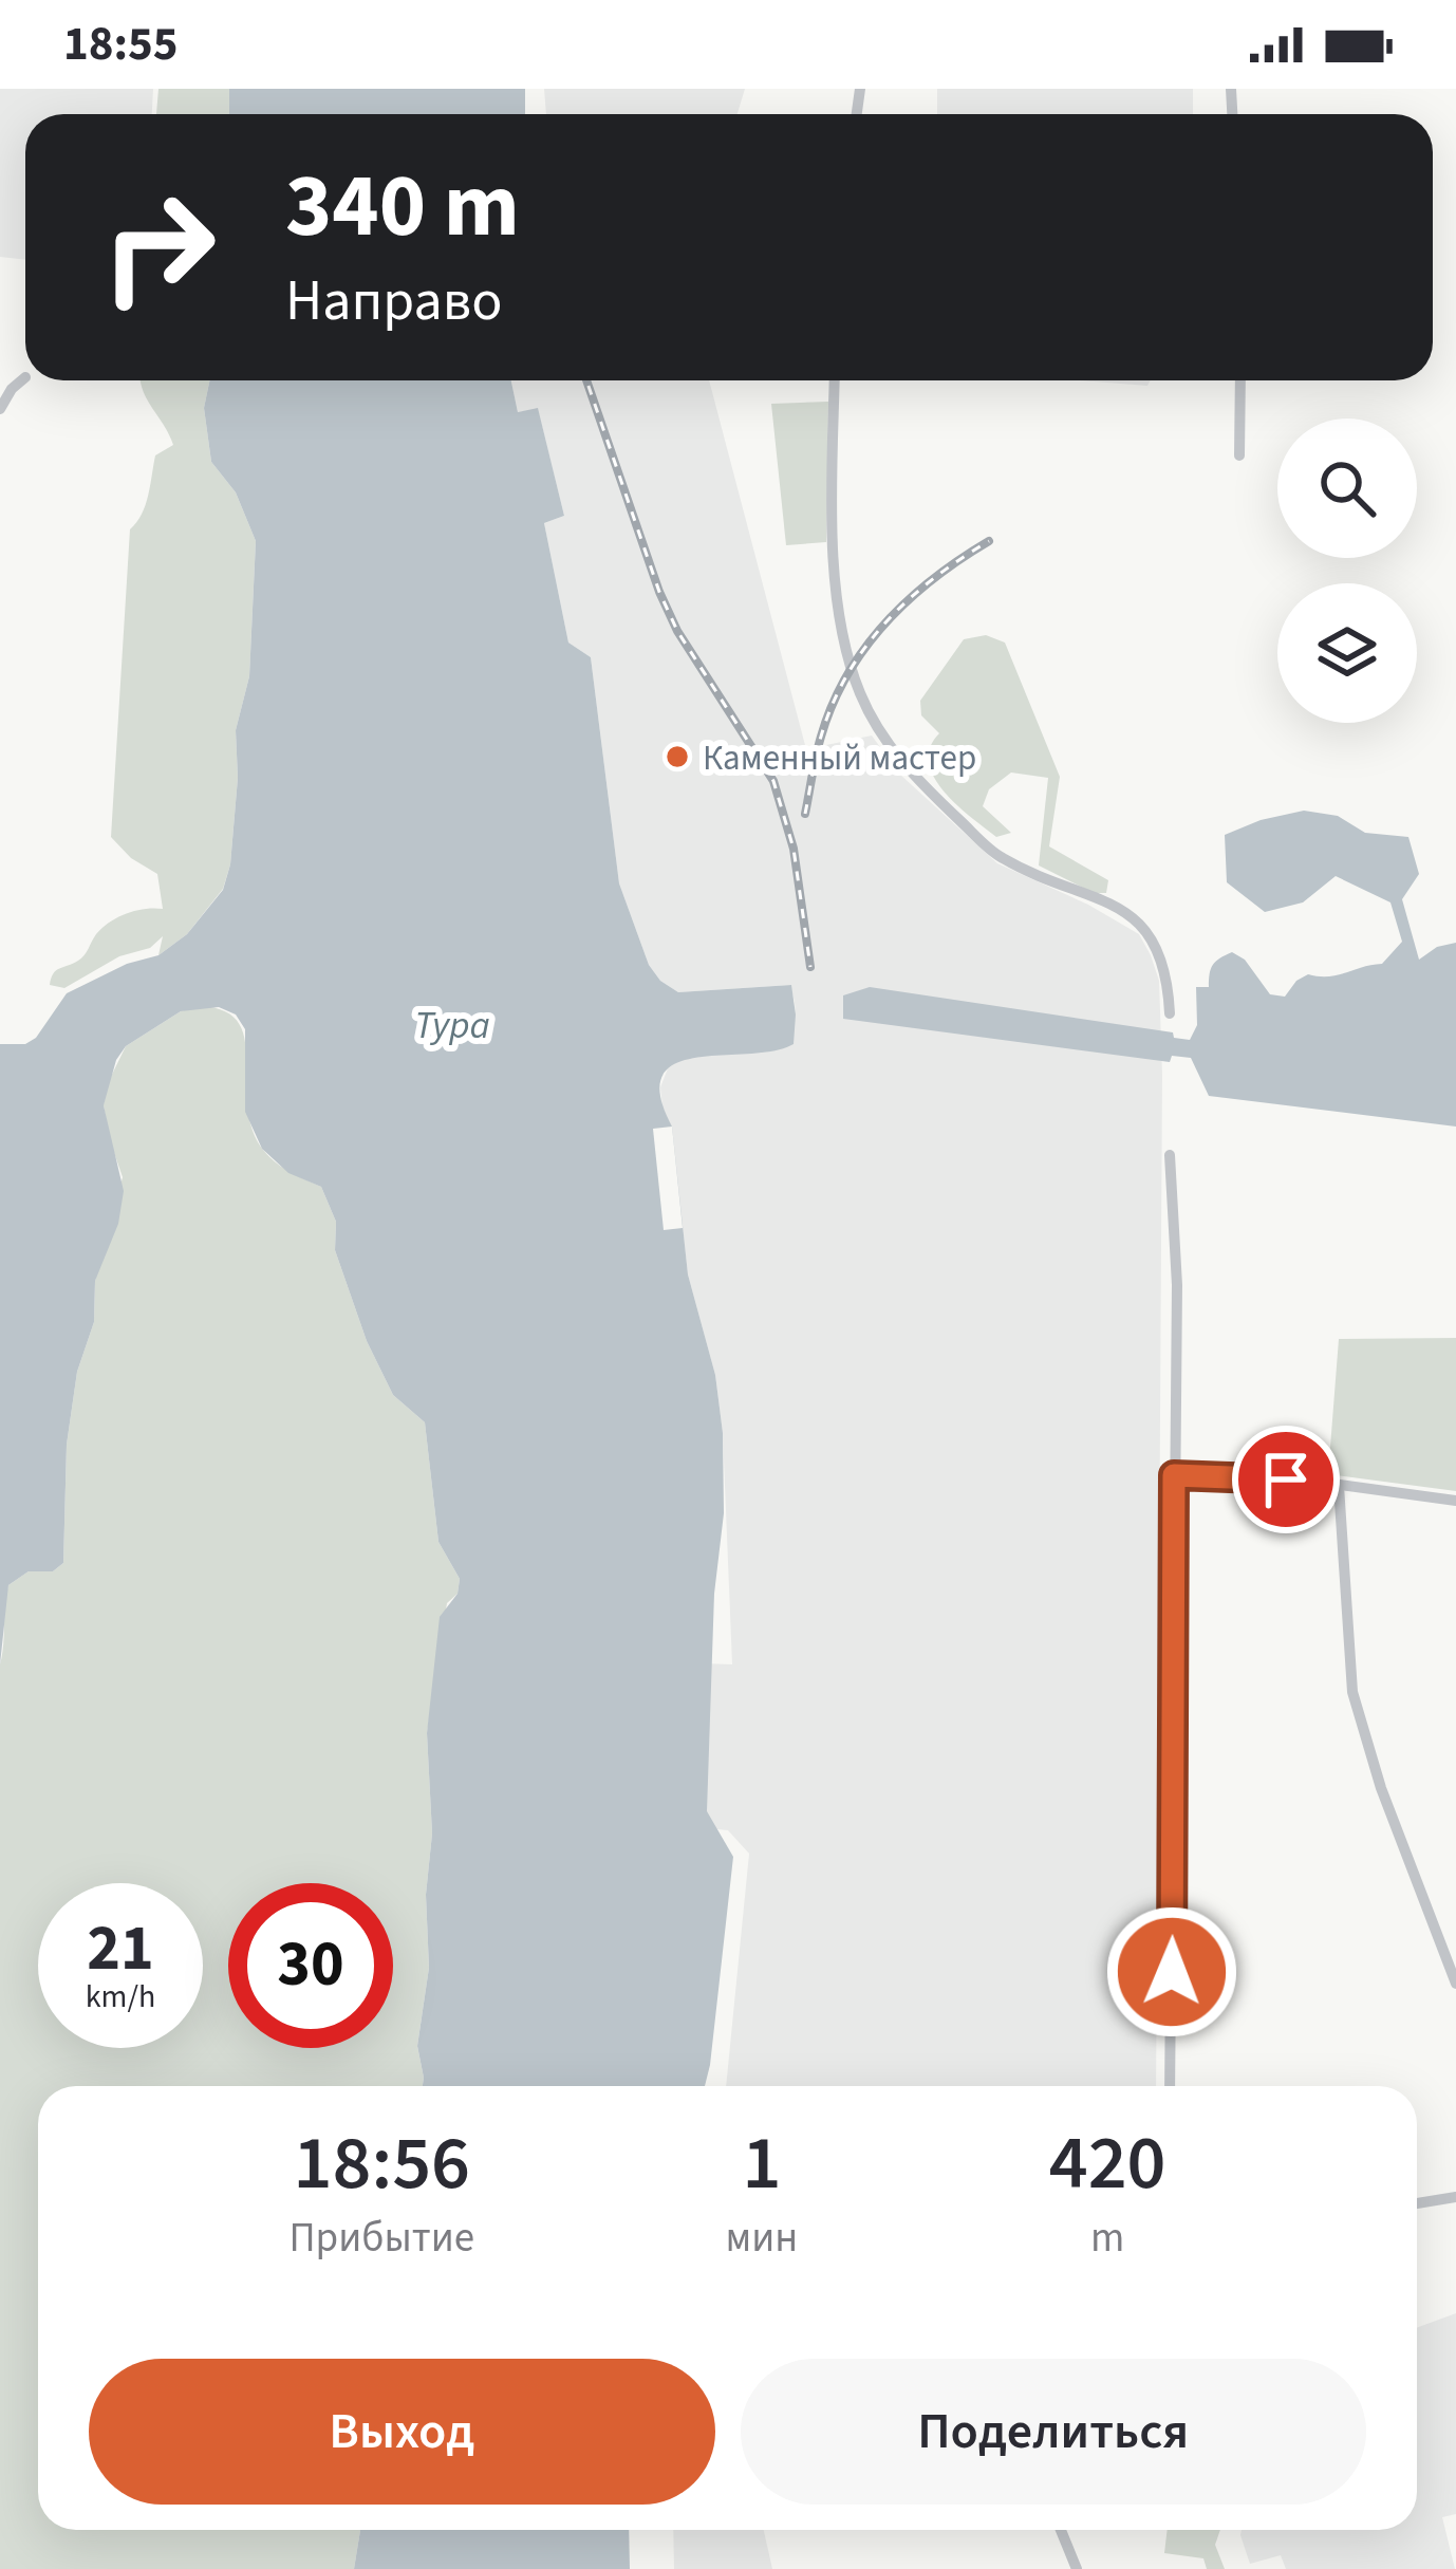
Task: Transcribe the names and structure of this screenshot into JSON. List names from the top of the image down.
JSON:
{
  "water": ["Тура"],
  "places": ["Каменный мастер"],
  "page": {
    "status": "18:55",
    "turn": ["340 m", "Направо"],
    "speed": "21 km/h",
    "limit": "30",
    "eta": [
      "18:56",
      "Прибытие",
      "1",
      "мин",
      "420",
      "m"
    ],
    "buttons": ["Выход", "Поделиться"]
  }
}
